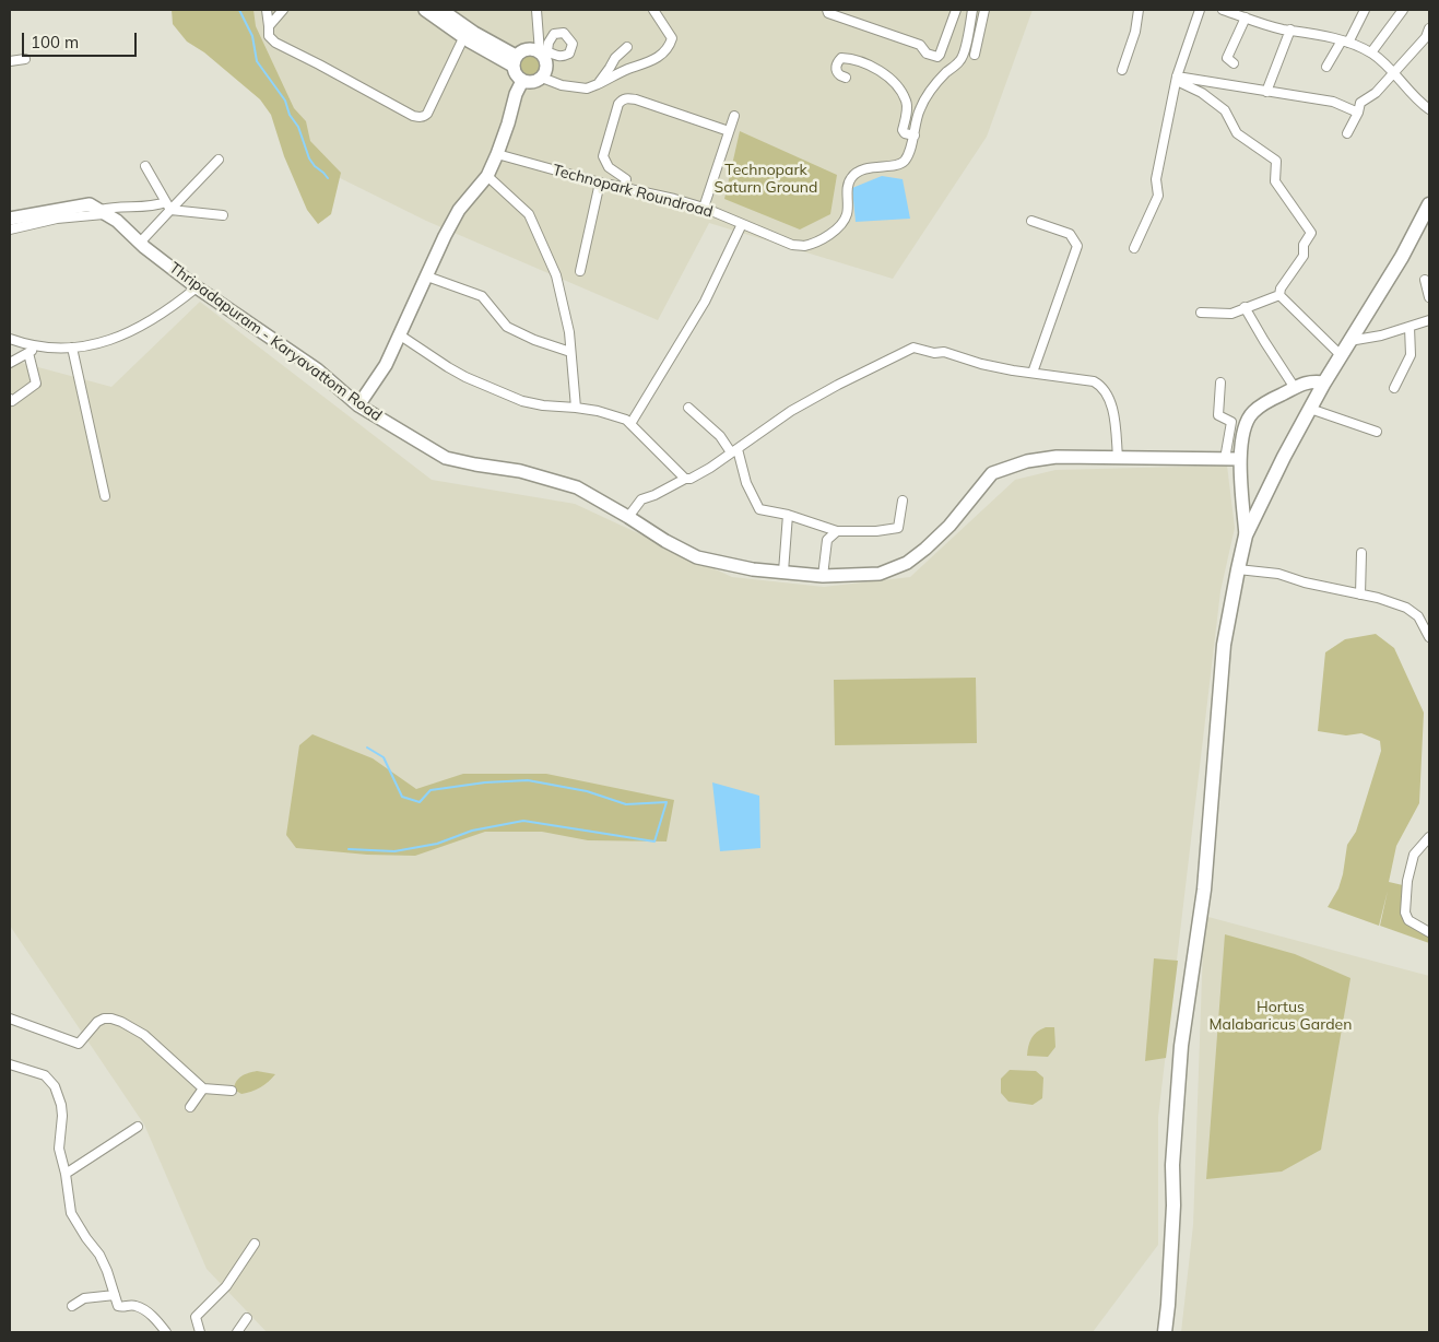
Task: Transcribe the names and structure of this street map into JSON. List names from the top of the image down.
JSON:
{
  "streets": {
    "main road": ["Thripadapuram - Karyavattom Road"],
    "street": ["Technopark Roundroad"]
  },
  "parks": ["Technopark Saturn Ground", "Hortus Malabaricus Garden"],
  "scale_bar": "100 m"
}
